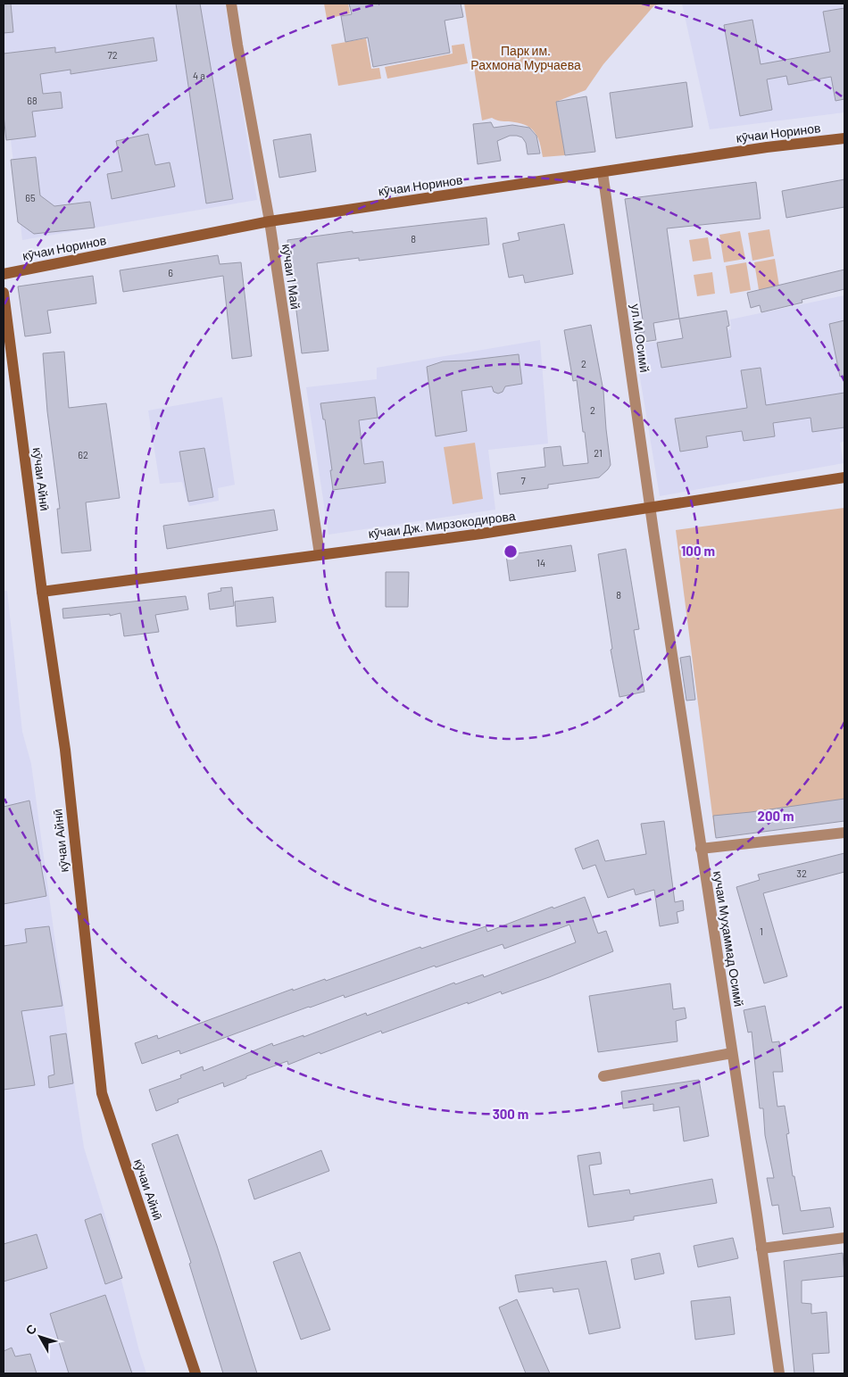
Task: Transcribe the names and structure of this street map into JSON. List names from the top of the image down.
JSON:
{
  "streets": {
    "street": [
      "кӯчаи Норинов",
      "кӯчаи 1 Май",
      "ул.М.Осимй",
      "кӯчаи Айнӣ",
      "кӯчаи Дж. Мирзокодирова",
      "кучаи Муҳаммад Осимй"
    ]
  },
  "crossings": [
    ["кӯчаи Норинов", "кӯчаи 1 Май"],
    ["кӯчаи Норинов", "ул.М.Осимй"],
    ["кӯчаи 1 Май", "кӯчаи Дж. Мирзокодирова"],
    ["ул.М.Осимй", "кӯчаи Дж. Мирзокодирова"],
    ["ул.М.Осимй", "кучаи Муҳаммад Осимй"],
    ["кӯчаи Айнӣ", "кӯчаи Дж. Мирзокодирова"],
    ["кӯчаи Дж. Мирзокодирова", "кучаи Муҳаммад Осимй"]
  ],
  "parks": ["Парк им. Рахмона Мурчаева"],
  "house_numbers": [
    "72",
    "4 a",
    "68",
    "65",
    "8",
    "6",
    "2",
    "2",
    "21",
    "62",
    "7",
    "14",
    "8",
    "32",
    "1"
  ],
  "north": "top left",
  "rings": ["100 m", "200 m", "300 m"]
}
